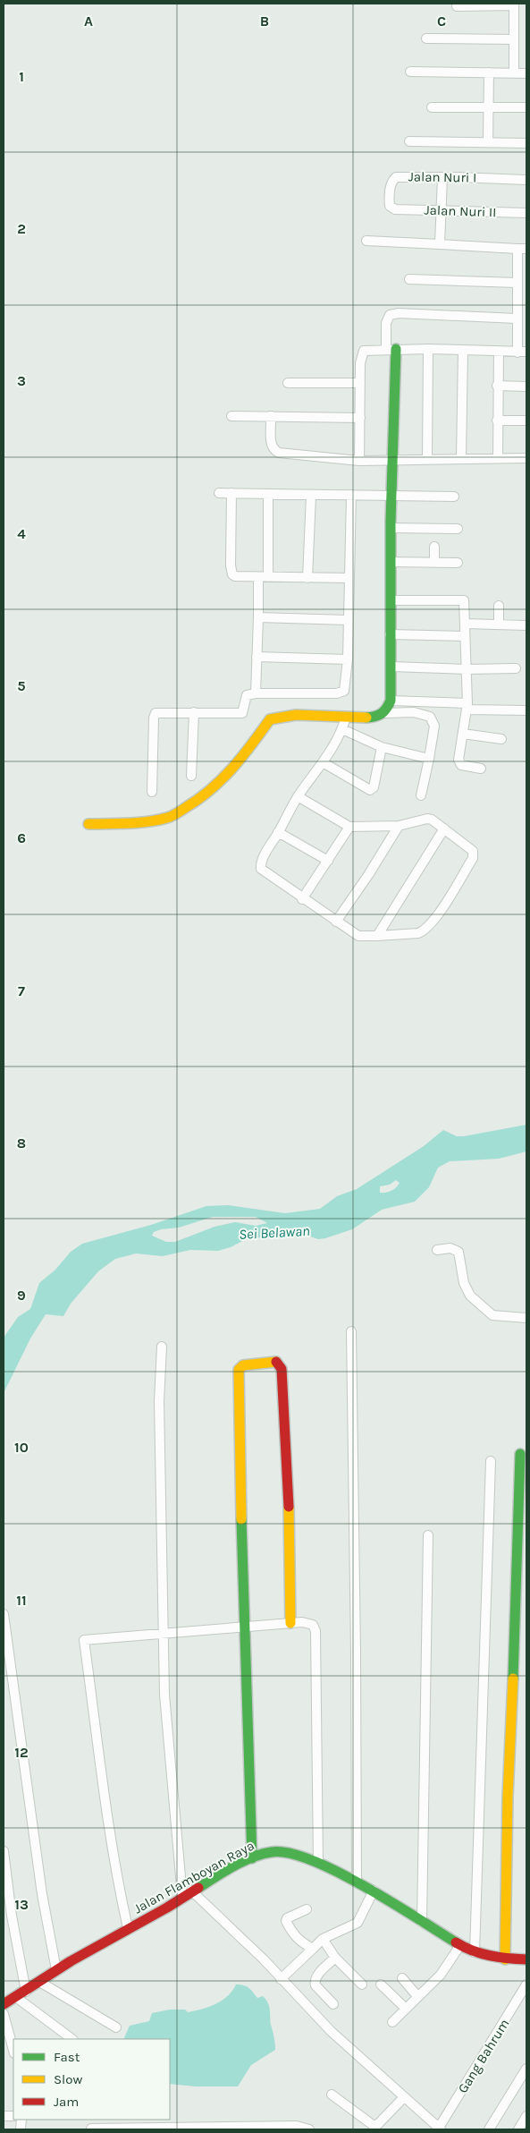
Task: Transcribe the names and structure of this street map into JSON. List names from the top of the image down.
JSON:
{
  "streets": {
    "street": [
      "Jalan Nuri I",
      "Jalan Nuri II",
      "Jalan Flamboyan Raya",
      "Gang Bahrum"
    ]
  },
  "crossings": [
    ["Jalan Nuri I", "Jalan Nuri II"]
  ],
  "water": ["Sei Belawan"],
  "legend": ["Fast", "Slow", "Jam"],
  "grid": {
    "columns": ["A", "B", "C"],
    "rows": [
      "1",
      "2",
      "3",
      "4",
      "5",
      "6",
      "7",
      "8",
      "9",
      "10",
      "11",
      "12",
      "13"
    ]
  }
}
